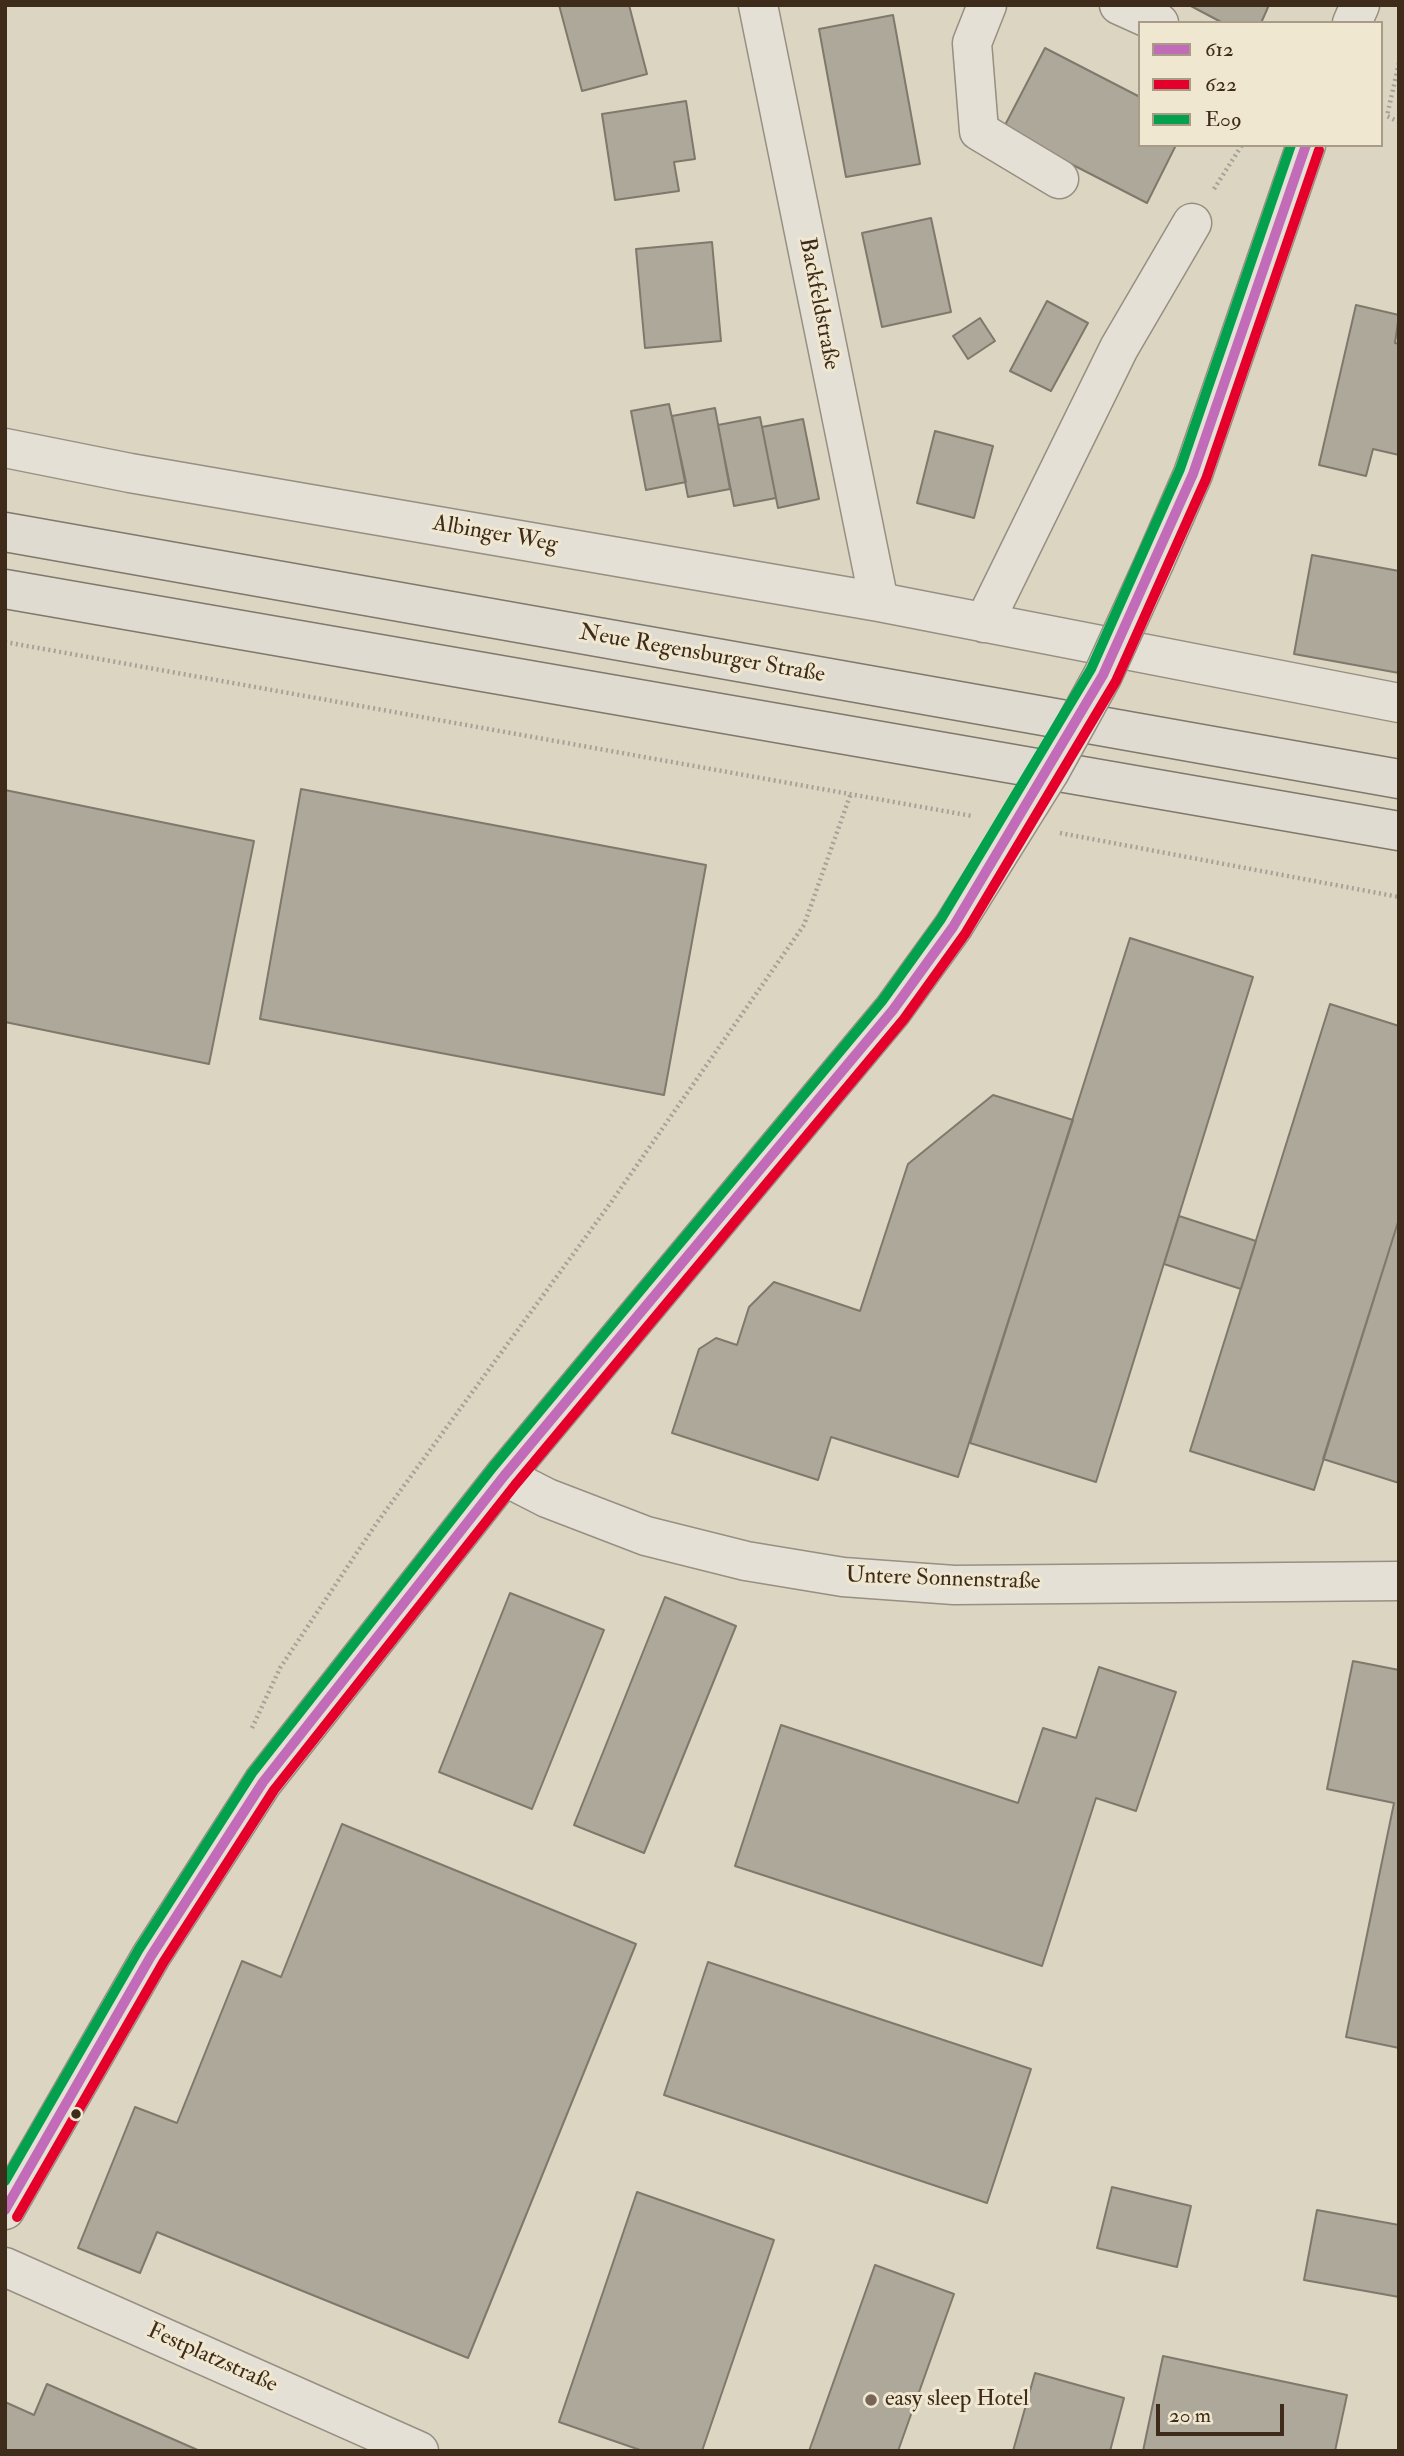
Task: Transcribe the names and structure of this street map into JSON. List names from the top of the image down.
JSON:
{
  "streets": {
    "highway": ["Neue Regensburger Straße"],
    "street": [
      "Backfeldstraße",
      "Albinger Weg",
      "Untere Sonnenstraße",
      "Festplatzstraße"
    ]
  },
  "crossings": [
    ["Backfeldstraße", "Albinger Weg"]
  ],
  "places": ["easy sleep Hotel"],
  "lines": ["transit line 612", "transit line E09", "transit line 622"],
  "legend": ["612", "622", "E09"],
  "scale_bar": "20 m"
}
